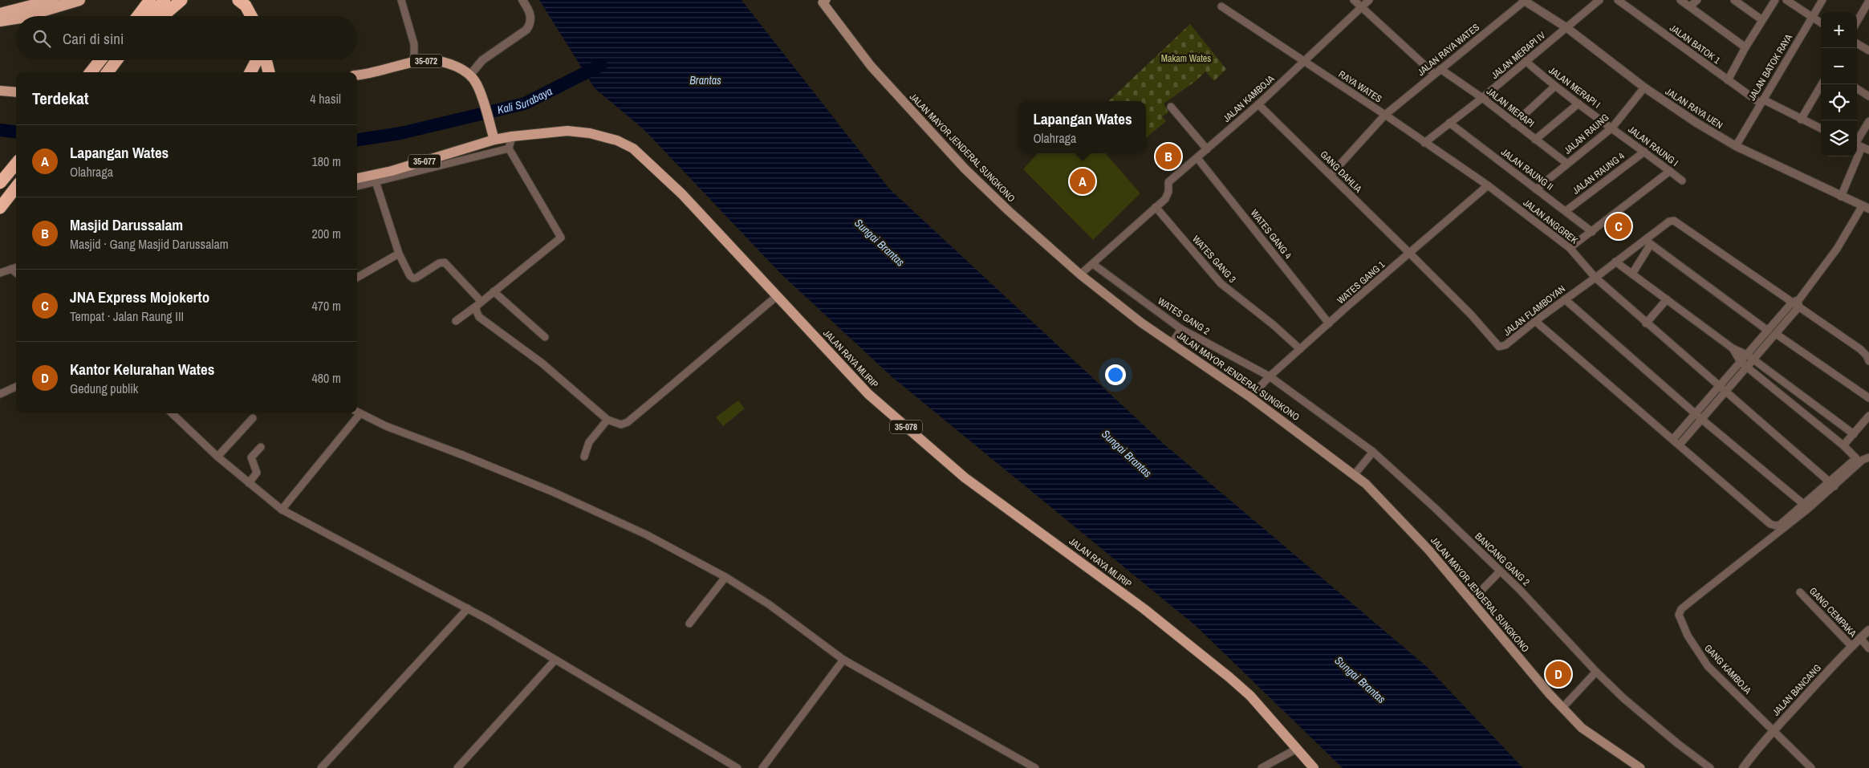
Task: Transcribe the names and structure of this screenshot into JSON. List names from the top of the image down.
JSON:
{
  "streets": {
    "main road": [
      "35-072",
      "JALAN MAYOR JENDERAL SUNGKONO",
      "35-077",
      "JALAN RAYA MLIRIP",
      "35-078"
    ],
    "street": [
      "JALAN BATOK 1",
      "JALAN RAYA WATES",
      "JALAN MERAPI IV",
      "JALAN BATOK RAYA",
      "RAYA WATES",
      "JALAN MERAPI I",
      "JALAN KAMBOJA",
      "JALAN MERAPI",
      "JALAN RAYA IJEN",
      "JALAN RAUNG",
      "JALAN RAUNG I",
      "JALAN RAUNG II",
      "GANG DAHLIA",
      "JALAN RAUNG 4",
      "JALAN ANGGREK",
      "WATES GANG 4",
      "WATES GANG 3",
      "WATES GANG 1",
      "JALAN FLAMBOYAN",
      "WATES GANG 2",
      "BANCANG GANG 2",
      "GANG CEMPAKA",
      "GANG KAMBOJA",
      "JALAN BANCANG"
    ]
  },
  "crossings": [
    ["JALAN BATOK 1", "JALAN BATOK RAYA"],
    ["JALAN RAYA WATES", "RAYA WATES"],
    ["JALAN RAYA WATES", "JALAN MERAPI"],
    ["JALAN RAYA WATES", "JALAN RAYA IJEN"],
    ["JALAN RAYA WATES", "GANG DAHLIA"],
    ["JALAN MERAPI IV", "RAYA WATES"],
    ["JALAN MERAPI IV", "JALAN MERAPI I"],
    ["JALAN MERAPI IV", "JALAN MERAPI"],
    ["JALAN MERAPI IV", "JALAN RAYA IJEN"],
    ["JALAN MERAPI IV", "JALAN RAUNG II"],
    ["35-072", "35-077"],
    ["35-072", "JALAN RAYA MLIRIP"],
    ["JALAN BATOK RAYA", "JALAN RAYA IJEN"],
    ["RAYA WATES", "JALAN KAMBOJA"],
    ["RAYA WATES", "JALAN ANGGREK"],
    ["RAYA WATES", "WATES GANG 1"],
    ["JALAN MERAPI I", "JALAN RAUNG"],
    ["JALAN MERAPI I", "JALAN RAUNG I"],
    ["JALAN KAMBOJA", "JALAN MAYOR JENDERAL SUNGKONO"],
    ["JALAN KAMBOJA", "GANG DAHLIA"],
    ["JALAN KAMBOJA", "WATES GANG 4"],
    ["JALAN KAMBOJA", "WATES GANG 3"],
    ["JALAN KAMBOJA", "WATES GANG 2"],
    ["JALAN MERAPI", "JALAN RAUNG"],
    ["JALAN RAYA IJEN", "JALAN RAUNG"],
    ["JALAN RAUNG", "JALAN RAUNG I"],
    ["JALAN RAUNG", "JALAN RAUNG II"],
    ["JALAN RAUNG I", "JALAN RAUNG 4"],
    ["JALAN MAYOR JENDERAL SUNGKONO", "WATES GANG 1"],
    ["35-077", "JALAN RAYA MLIRIP"],
    ["JALAN RAUNG II", "JALAN RAUNG 4"],
    ["GANG DAHLIA", "WATES GANG 1"],
    ["GANG DAHLIA", "JALAN FLAMBOYAN"],
    ["JALAN ANGGREK", "WATES GANG 1"],
    ["JALAN ANGGREK", "JALAN FLAMBOYAN"],
    ["WATES GANG 4", "WATES GANG 1"],
    ["WATES GANG 3", "WATES GANG 1"],
    ["WATES GANG 1", "JALAN FLAMBOYAN"],
    ["WATES GANG 1", "WATES GANG 2"],
    ["WATES GANG 1", "BANCANG GANG 2"],
    ["WATES GANG 2", "BANCANG GANG 2"],
    ["GANG CEMPAKA", "JALAN BANCANG"],
    ["GANG KAMBOJA", "JALAN BANCANG"]
  ],
  "water": ["Brantas", "Kali Surabaya", "Sungai Brantas"],
  "parks": ["Makam Wates"],
  "page": {
    "map_buttons": ["+", "−"],
    "search": "Cari di sini",
    "heading": ["Terdekat", "4 hasil"],
    "popup": ["Lapangan Wates", "Olahraga"],
    "list": [
      {
        "mark": "A",
        "name": "Lapangan Wates",
        "note": "Olahraga",
        "value": "180 m"
      },
      {
        "mark": "B",
        "name": "Masjid Darussalam",
        "note": "Masjid · Gang Masjid Darussalam",
        "value": "200 m"
      },
      {
        "mark": "C",
        "name": "JNA Express Mojokerto",
        "note": "Tempat · Jalan Raung III",
        "value": "470 m"
      },
      {
        "mark": "D",
        "name": "Kantor Kelurahan Wates",
        "note": "Gedung publik",
        "value": "480 m"
      }
    ],
    "pins": [
      "B",
      "A",
      "C",
      "D"
    ]
  }
}
